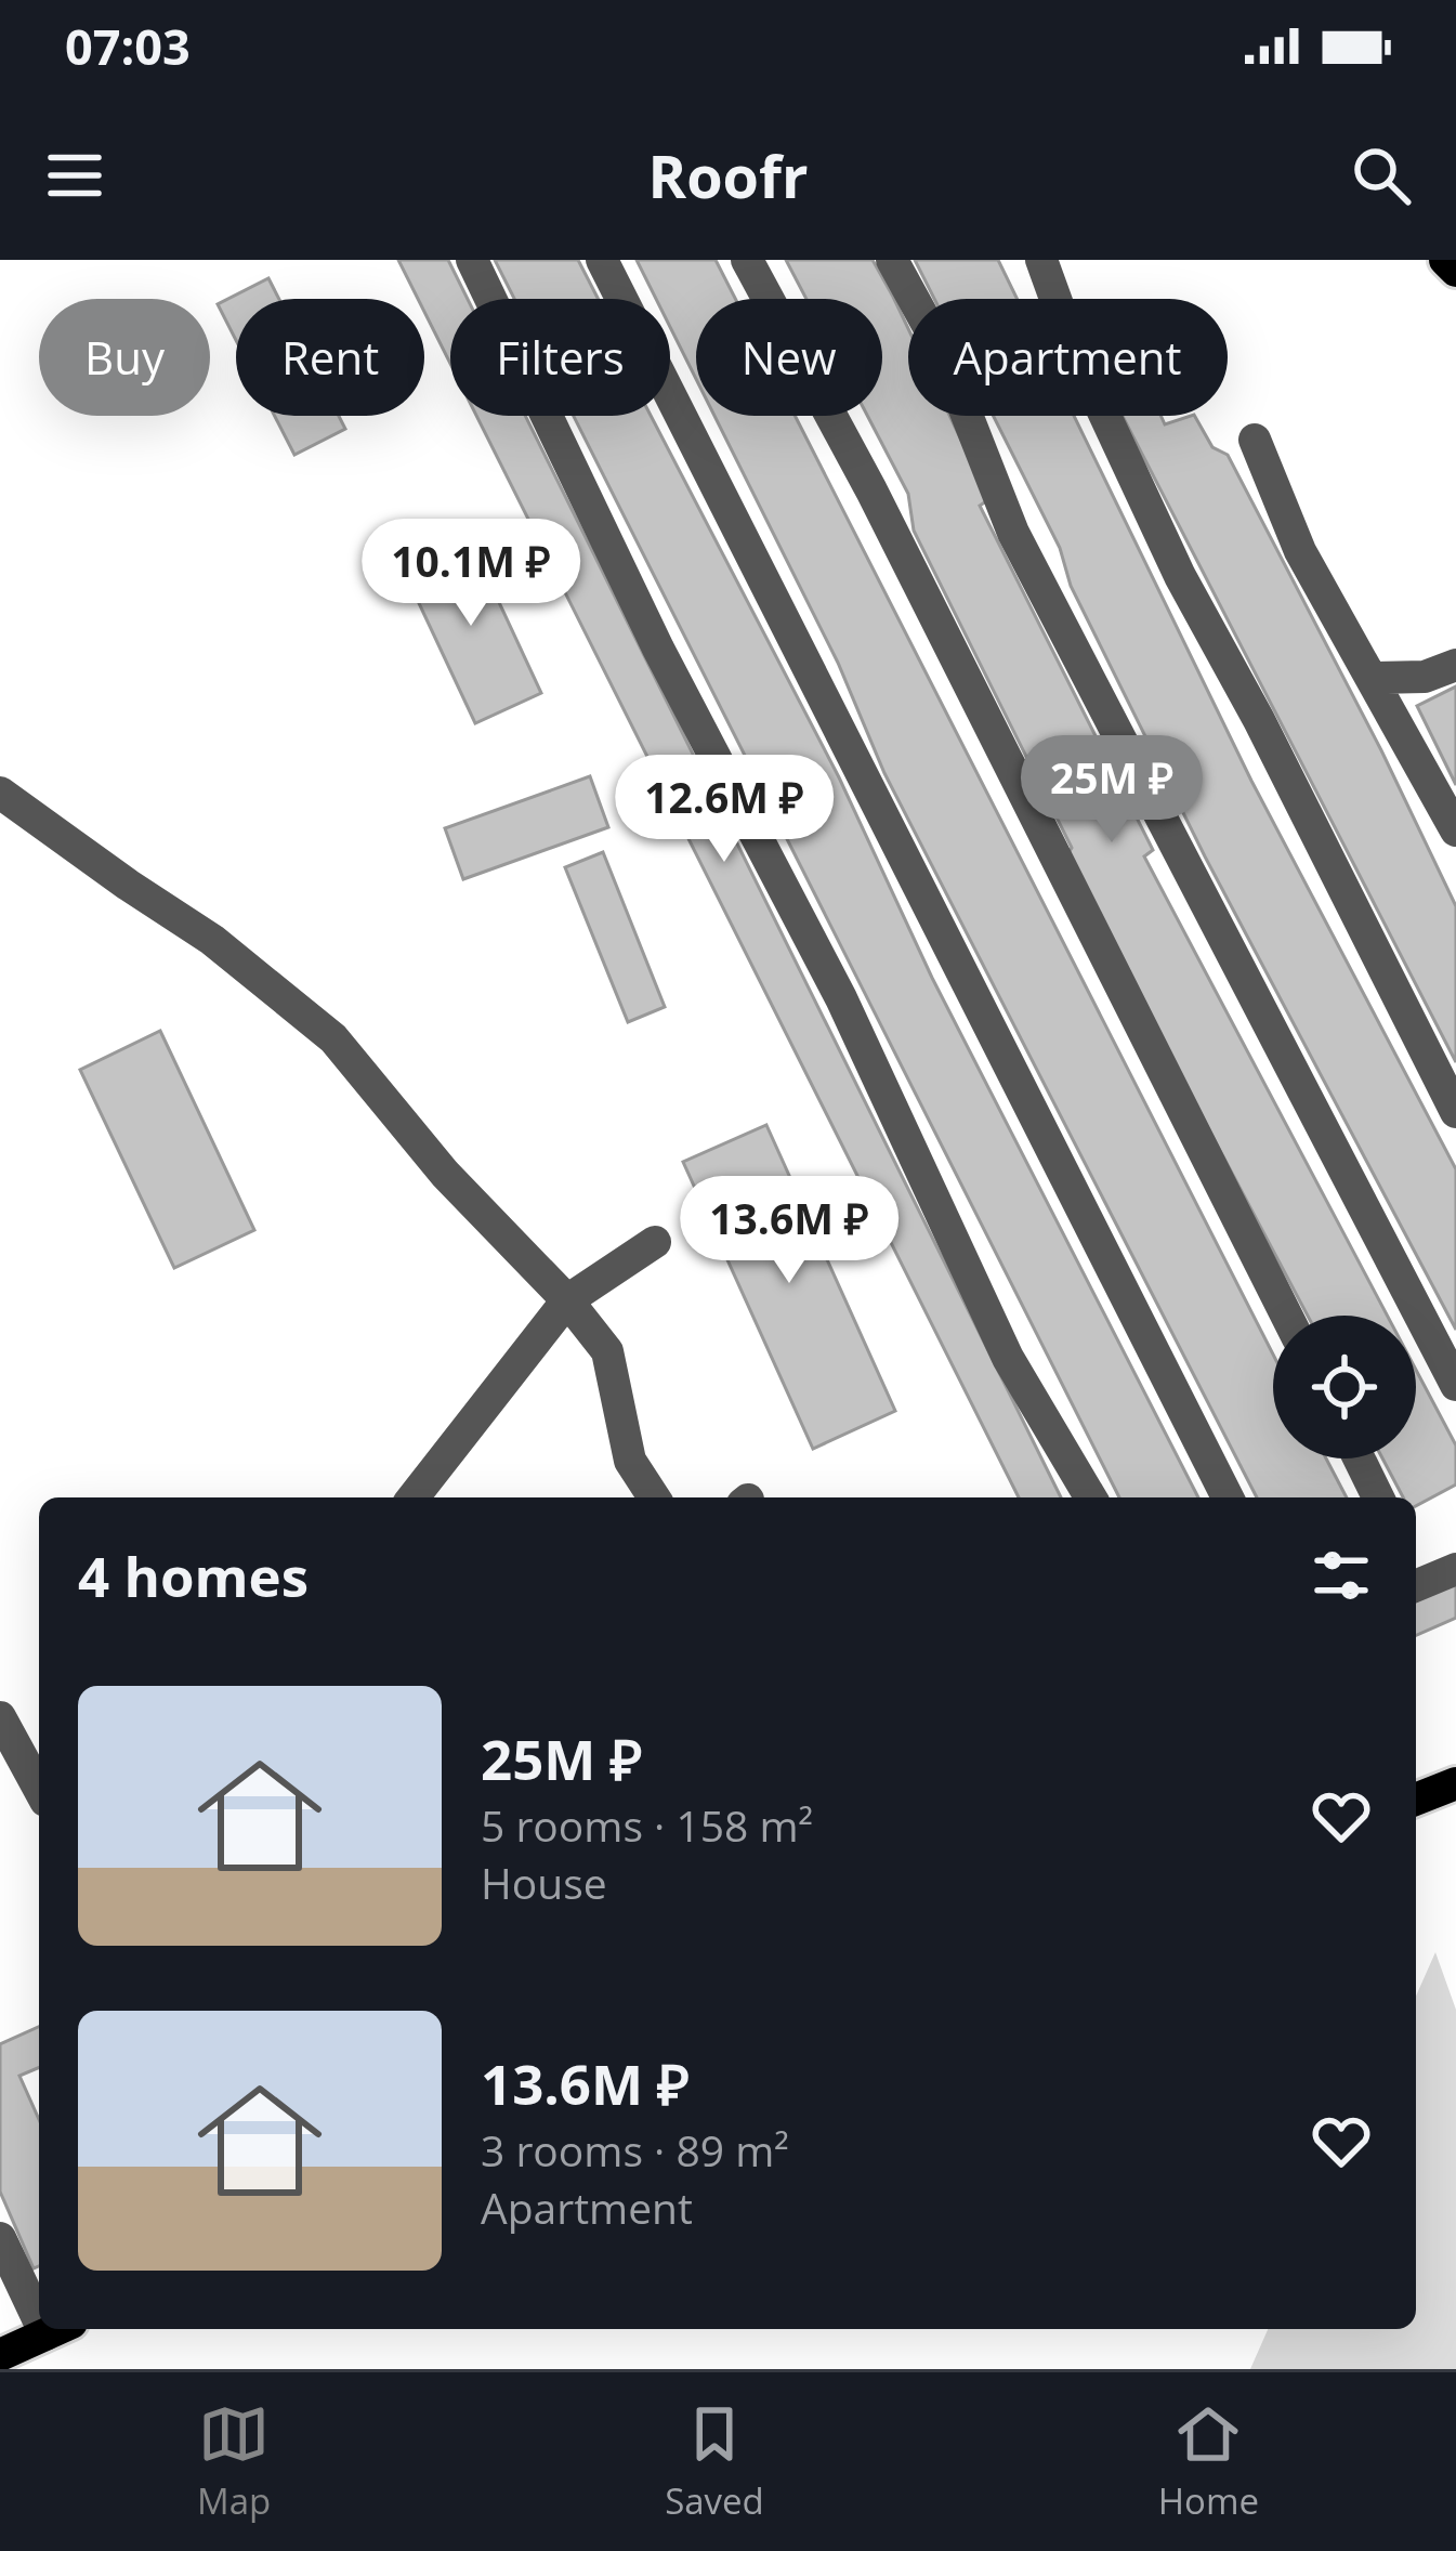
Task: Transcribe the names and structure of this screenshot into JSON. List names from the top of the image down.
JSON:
{
  "page": {
    "status": "07:03",
    "header": "Roofr",
    "chip": [
      "Buy",
      "Rent",
      "Filters",
      "New",
      "Apartment"
    ],
    "price": [
      "10.1M ₽",
      "25M ₽",
      "12.6M ₽",
      "13.6M ₽"
    ],
    "heading": "4 homes",
    "list": [
      {
        "name": "25M ₽",
        "note": "5 rooms · 158 m² · House"
      },
      {
        "name": "13.6M ₽",
        "note": "3 rooms · 89 m² · Apartment"
      }
    ],
    "tabs": ["Map", "Saved", "Home"]
  }
}
